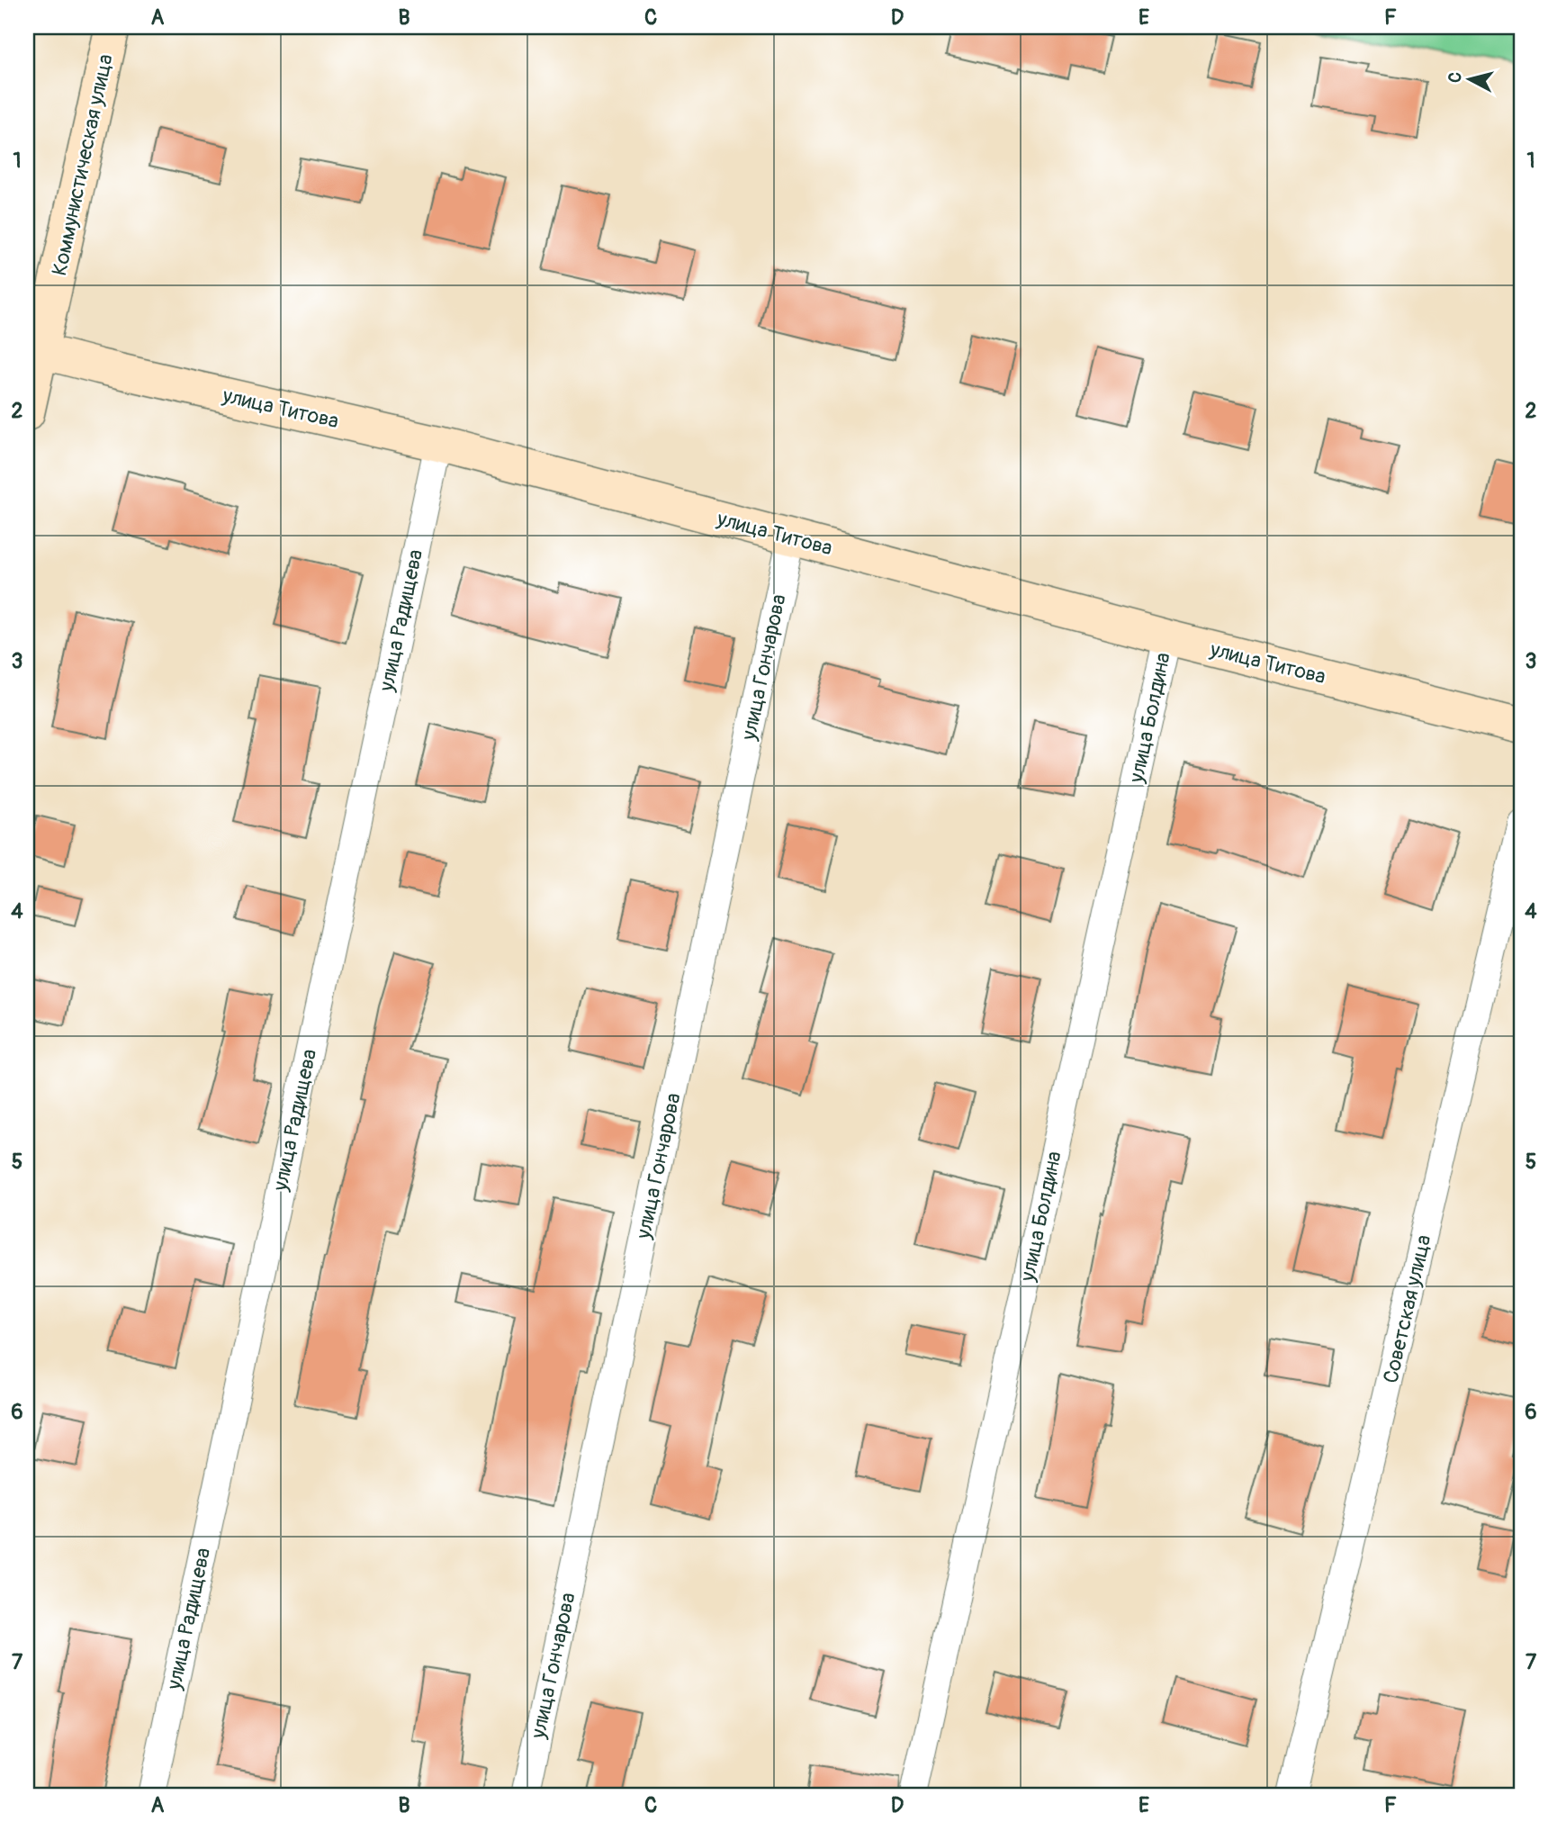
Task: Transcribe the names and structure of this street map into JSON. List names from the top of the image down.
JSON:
{
  "streets": {
    "main road": ["Коммунистическая улица", "улица Титова"],
    "street": [
      "улица Радищева",
      "улица Гончарова",
      "улица Болдина",
      "Советская улица"
    ]
  },
  "crossings": [
    ["Коммунистическая улица", "улица Титова"],
    ["улица Титова", "улица Радищева"],
    ["улица Титова", "улица Гончарова"],
    ["улица Титова", "улица Болдина"]
  ],
  "north": "left",
  "grid": {
    "columns": [
      "A",
      "B",
      "C",
      "D",
      "E",
      "F"
    ],
    "rows": [
      "1",
      "2",
      "3",
      "4",
      "5",
      "6",
      "7"
    ]
  }
}
